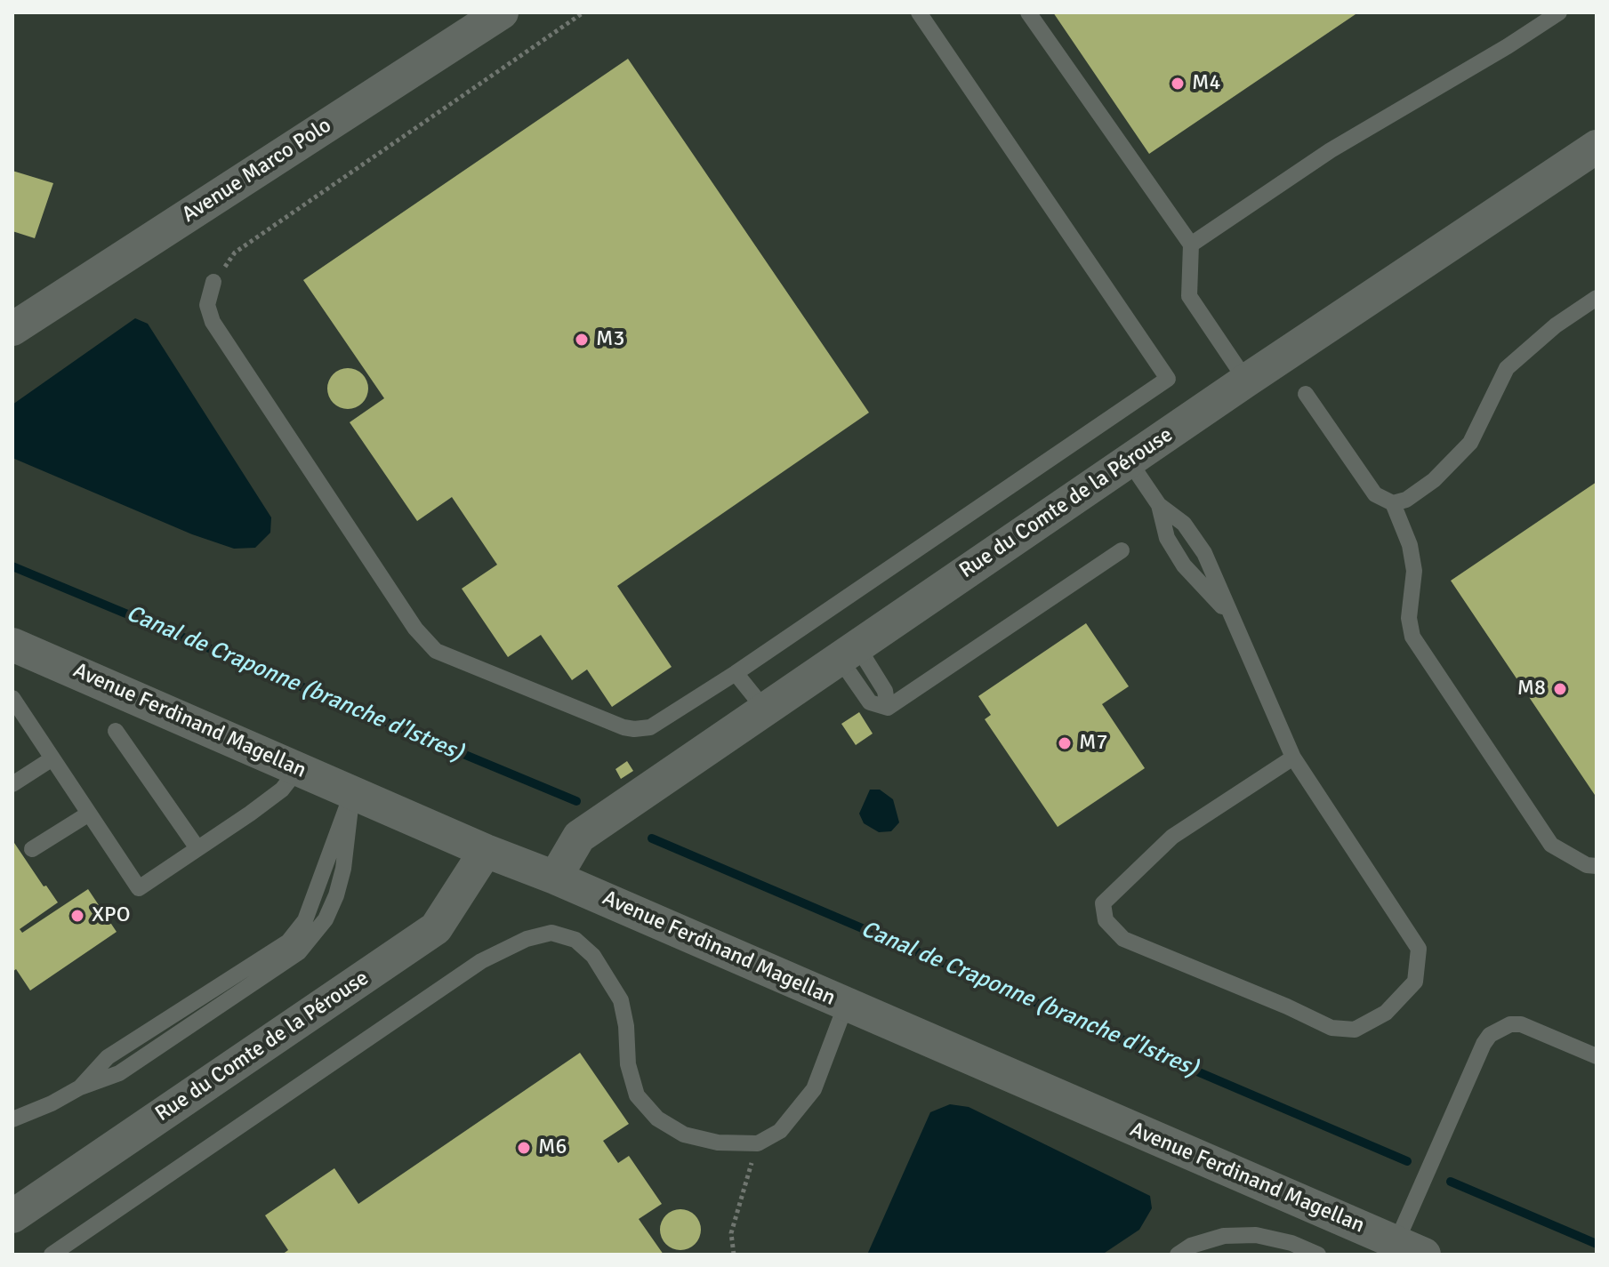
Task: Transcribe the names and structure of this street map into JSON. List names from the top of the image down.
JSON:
{
  "streets": {
    "street": ["Avenue Marco Polo", "Rue du Comte de la Pérouse", "Avenue Ferdinand Magellan"]
  },
  "crossings": [
    ["Rue du Comte de la Pérouse", "Avenue Ferdinand Magellan"]
  ],
  "water": ["Canal de Craponne (branche d'Istres)"],
  "places": [
    "M4",
    "M3",
    "M8",
    "M7",
    "XPO",
    "M6"
  ]
}
